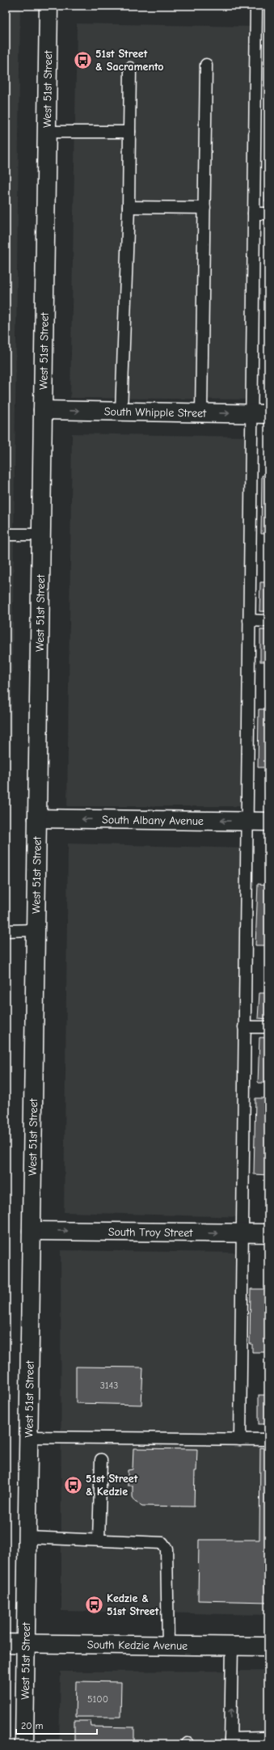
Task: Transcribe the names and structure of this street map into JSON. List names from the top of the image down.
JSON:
{
  "streets": {
    "street": [
      "West 51st Street",
      "South Whipple Street",
      "South Albany Avenue",
      "South Troy Street",
      "South Kedzie Avenue"
    ]
  },
  "crossings": [
    ["West 51st Street", "South Whipple Street"],
    ["West 51st Street", "South Albany Avenue"],
    ["West 51st Street", "South Troy Street"],
    ["West 51st Street", "South Kedzie Avenue"]
  ],
  "one_way": ["South Whipple Street", "South Albany Avenue", "South Troy Street"],
  "places": {
    "bus stop": ["51st Street & Sacramento", "51st Street & Kedzie", "Kedzie & 51st Street"]
  },
  "house_numbers": ["3143", "5100"],
  "scale_bar": "20 m"
}
